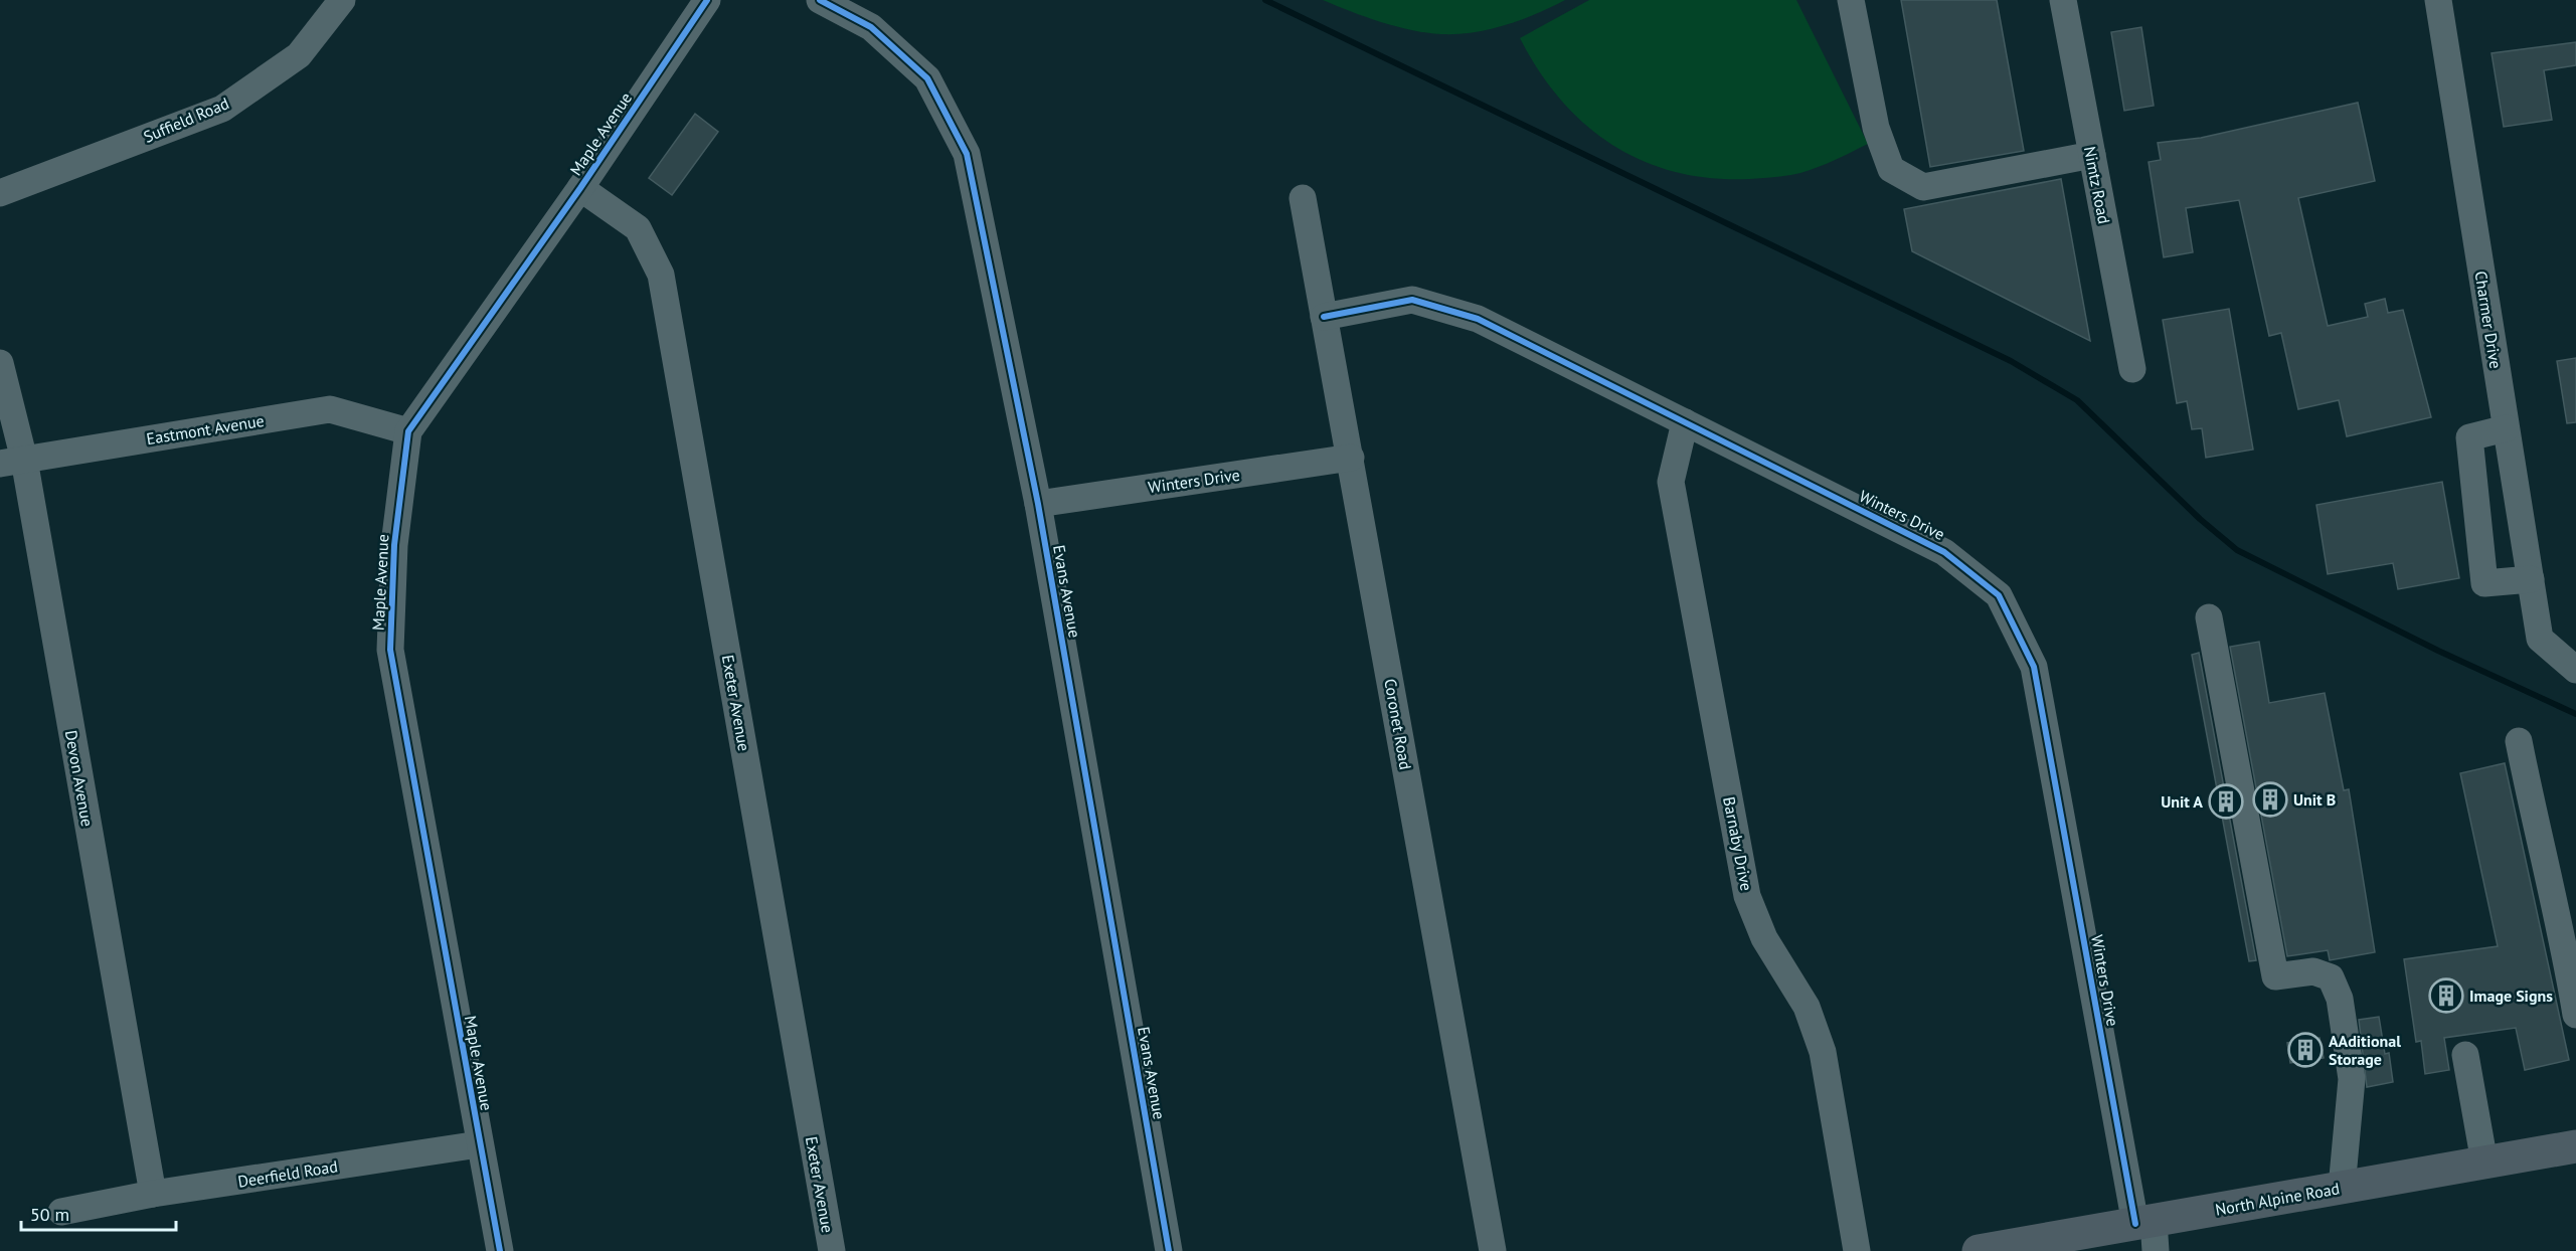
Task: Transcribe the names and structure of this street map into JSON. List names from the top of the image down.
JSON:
{
  "streets": {
    "main road": ["North Alpine Road"],
    "street": [
      "Suffield Road",
      "Maple Avenue",
      "Nimtz Road",
      "Charmer Drive",
      "Eastmont Avenue",
      "Winters Drive",
      "Evans Avenue",
      "Exeter Avenue",
      "Coronet Road",
      "Devon Avenue",
      "Barnaby Drive",
      "Deerfield Road"
    ]
  },
  "crossings": [
    ["Maple Avenue", "Eastmont Avenue"],
    ["Maple Avenue", "Exeter Avenue"],
    ["Maple Avenue", "Deerfield Road"],
    ["Eastmont Avenue", "Devon Avenue"],
    ["Winters Drive", "Evans Avenue"],
    ["Winters Drive", "Coronet Road"],
    ["Winters Drive", "Barnaby Drive"],
    ["Winters Drive", "North Alpine Road"],
    ["Devon Avenue", "Deerfield Road"]
  ],
  "places": {
    "building": [
      "Unit B",
      "Unit A",
      "Image Signs",
      "AAditional Storage"
    ]
  },
  "scale_bar": "50 m"
}
